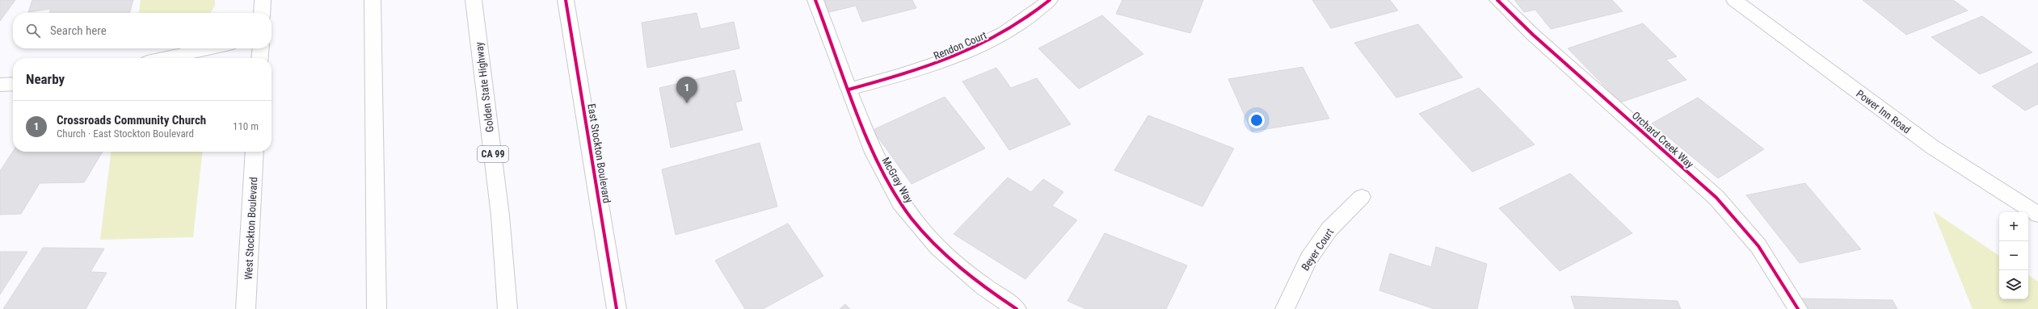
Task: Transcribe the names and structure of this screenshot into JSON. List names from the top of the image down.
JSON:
{
  "streets": {
    "main road": [
      "Rendon Court",
      "Golden State Highway",
      "Power Inn Road",
      "Orchard Creek Way",
      "East Stockton Boulevard",
      "CA 99",
      "McGray Way",
      "West Stockton Boulevard",
      "Beyer Court"
    ]
  },
  "crossings": [
    ["Rendon Court", "McGray Way"]
  ],
  "page": {
    "search": "Search here",
    "heading": "Nearby",
    "pins": "1",
    "list": [
      {
        "mark": "1",
        "name": "Crossroads Community Church",
        "note": "Church · East Stockton Boulevard",
        "value": "110 m"
      }
    ],
    "map_buttons": ["+", "−"]
  }
}
